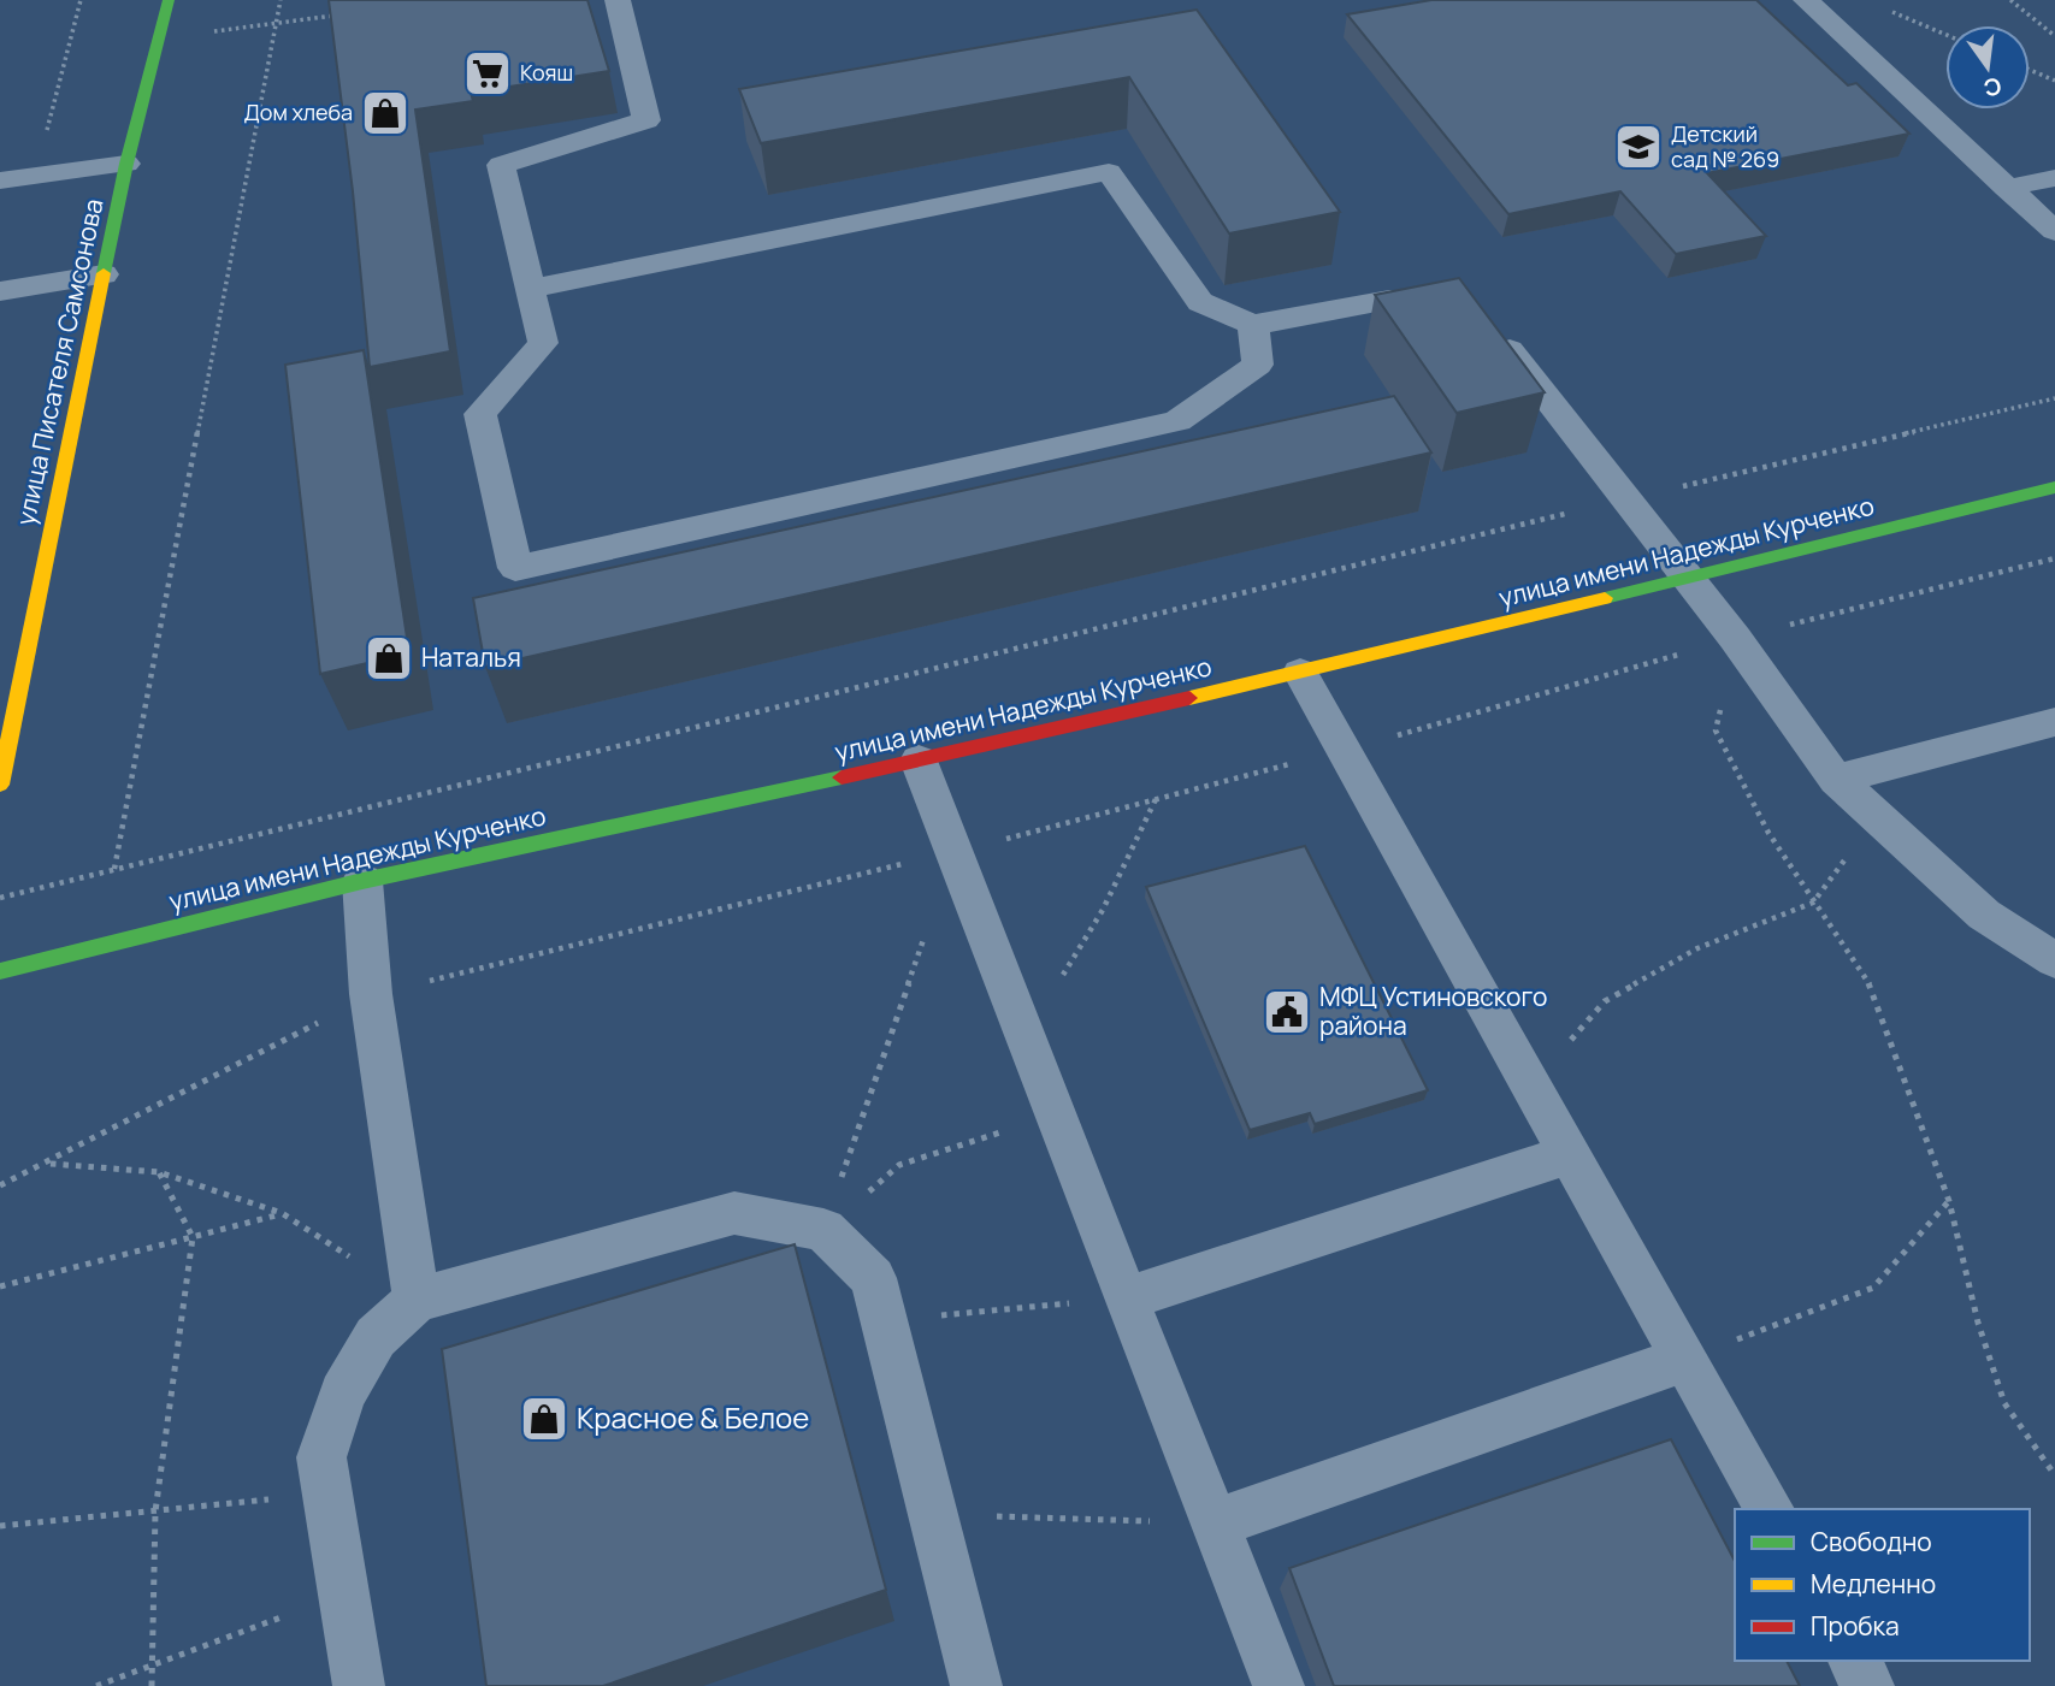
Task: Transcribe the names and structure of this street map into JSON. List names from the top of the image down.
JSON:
{
  "streets": {
    "street": ["улица Писателя Самсонова", "улица имени Надежды Курченко"]
  },
  "places": {
    "supermarket": ["Кояш"],
    "shop": ["Дом хлеба", "Наталья", "Красное & Белое"],
    "school or university": ["Детский сад № 269"],
    "public building": ["МФЦ Устиновского района"]
  },
  "legend": ["Свободно", "Медленно", "Пробка"],
  "north": "bottom"
}
